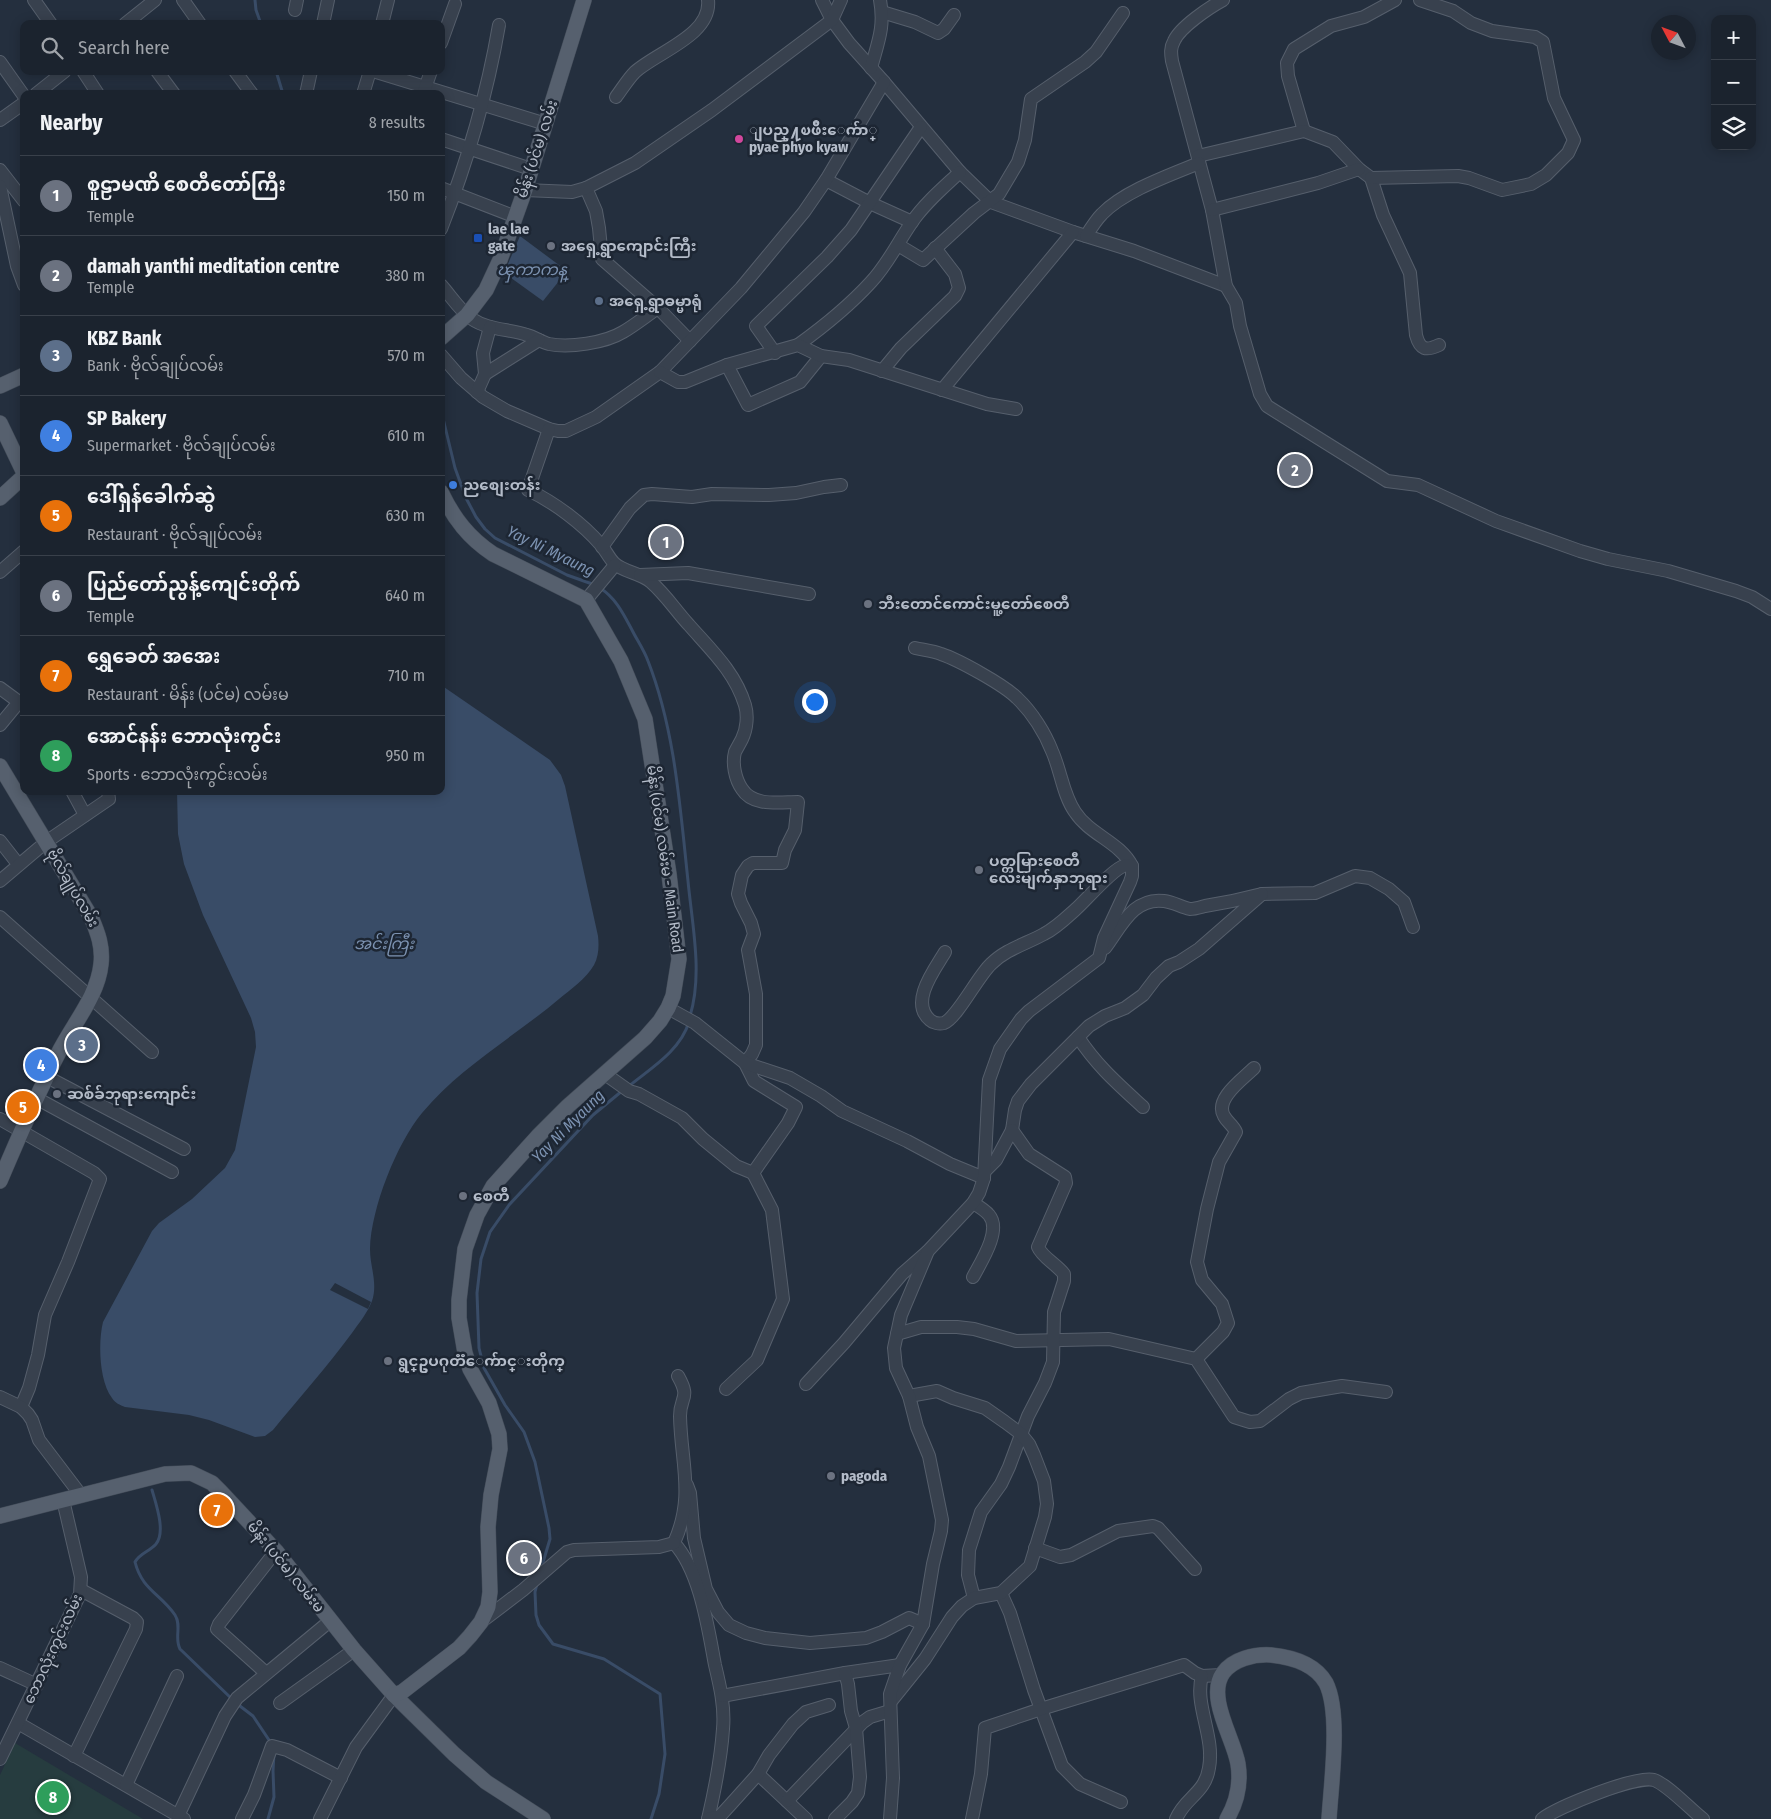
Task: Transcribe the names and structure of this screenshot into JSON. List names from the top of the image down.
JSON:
{
  "streets": {
    "main road": [
      "မိန်း (ပင်မ) လမ်း",
      "မိန်း (ပင်မ) လမ်းမ - Main Road",
      "ဗိုလ်‌ချုပ်‌လမ်း",
      "မိန်း (ပင်မ) လမ်းမ"
    ],
    "street": ["‌ဘောလုံးကွင်းလမ်း"]
  },
  "crossings": [
    ["မိန်း (ပင်မ) လမ်းမ - Main Road", "မိန်း (ပင်မ) လမ်းမ"],
    ["မိန်း (ပင်မ) လမ်းမ", "‌ဘောလုံးကွင်းလမ်း"]
  ],
  "water": ["ၾကာကန္", "Yay Ni Myaung", "အင်းကြီး"],
  "places": {
    "other": [
      "ျပည္႔ၿဖိဳးေက်ာ္ pyae phyo kyaw",
      "အရှေ့ရွာကျောင်းကြီး",
      "အရှေ့ရွာဓမ္မာရုံ",
      "ညစျေးတန်း",
      "ဘီးတောင်ကောင်းမူ့တော်စေတီ",
      "ပတ္တမြား‌စေတီ‌ လေးမျက်နှာဘုရား",
      "ဆစ်ခ်ဘုရားကျောင်း",
      "စေတီ",
      "ရွင္ဥပဂုတၱေက်ာင္းတိုက္",
      "pagoda"
    ],
    "transit": ["lae lae gate"]
  },
  "north": "top left",
  "page": {
    "map_buttons": ["+", "−"],
    "search": "Search here",
    "heading": ["Nearby", "8 results"],
    "list": [
      {
        "mark": "1",
        "name": "စူဠာမဏိ စေတီတော်ကြီး",
        "note": "Temple",
        "value": "150 m"
      },
      {
        "mark": "2",
        "name": "damah yanthi meditation centre",
        "note": "Temple",
        "value": "380 m"
      },
      {
        "mark": "3",
        "name": "KBZ Bank",
        "note": "Bank · ဗိုလ်‌ချုပ်‌လမ်း",
        "value": "570 m"
      },
      {
        "mark": "4",
        "name": "SP Bakery",
        "note": "Supermarket · ဗိုလ်‌ချုပ်‌လမ်း",
        "value": "610 m"
      },
      {
        "mark": "5",
        "name": "ဒေါ်ရှန်ခေါက်ဆွဲ",
        "note": "Restaurant · ဗိုလ်‌ချုပ်‌လမ်း",
        "value": "630 m"
      },
      {
        "mark": "6",
        "name": "ပြည်‌‌တော်ညွန့်ကျေင်းတိုက်",
        "note": "Temple",
        "value": "640 m"
      },
      {
        "mark": "7",
        "name": "ရွှေခေတ် အအေး",
        "note": "Restaurant · မိန်း (ပင်မ) လမ်းမ",
        "value": "710 m"
      },
      {
        "mark": "8",
        "name": "အောင်နန်း ဘောလုံးကွင်း",
        "note": "Sports · ‌ဘောလုံးကွင်းလမ်း",
        "value": "950 m"
      }
    ],
    "pins": [
      "2",
      "1",
      "3",
      "4",
      "5",
      "7",
      "6",
      "8"
    ]
  }
}
